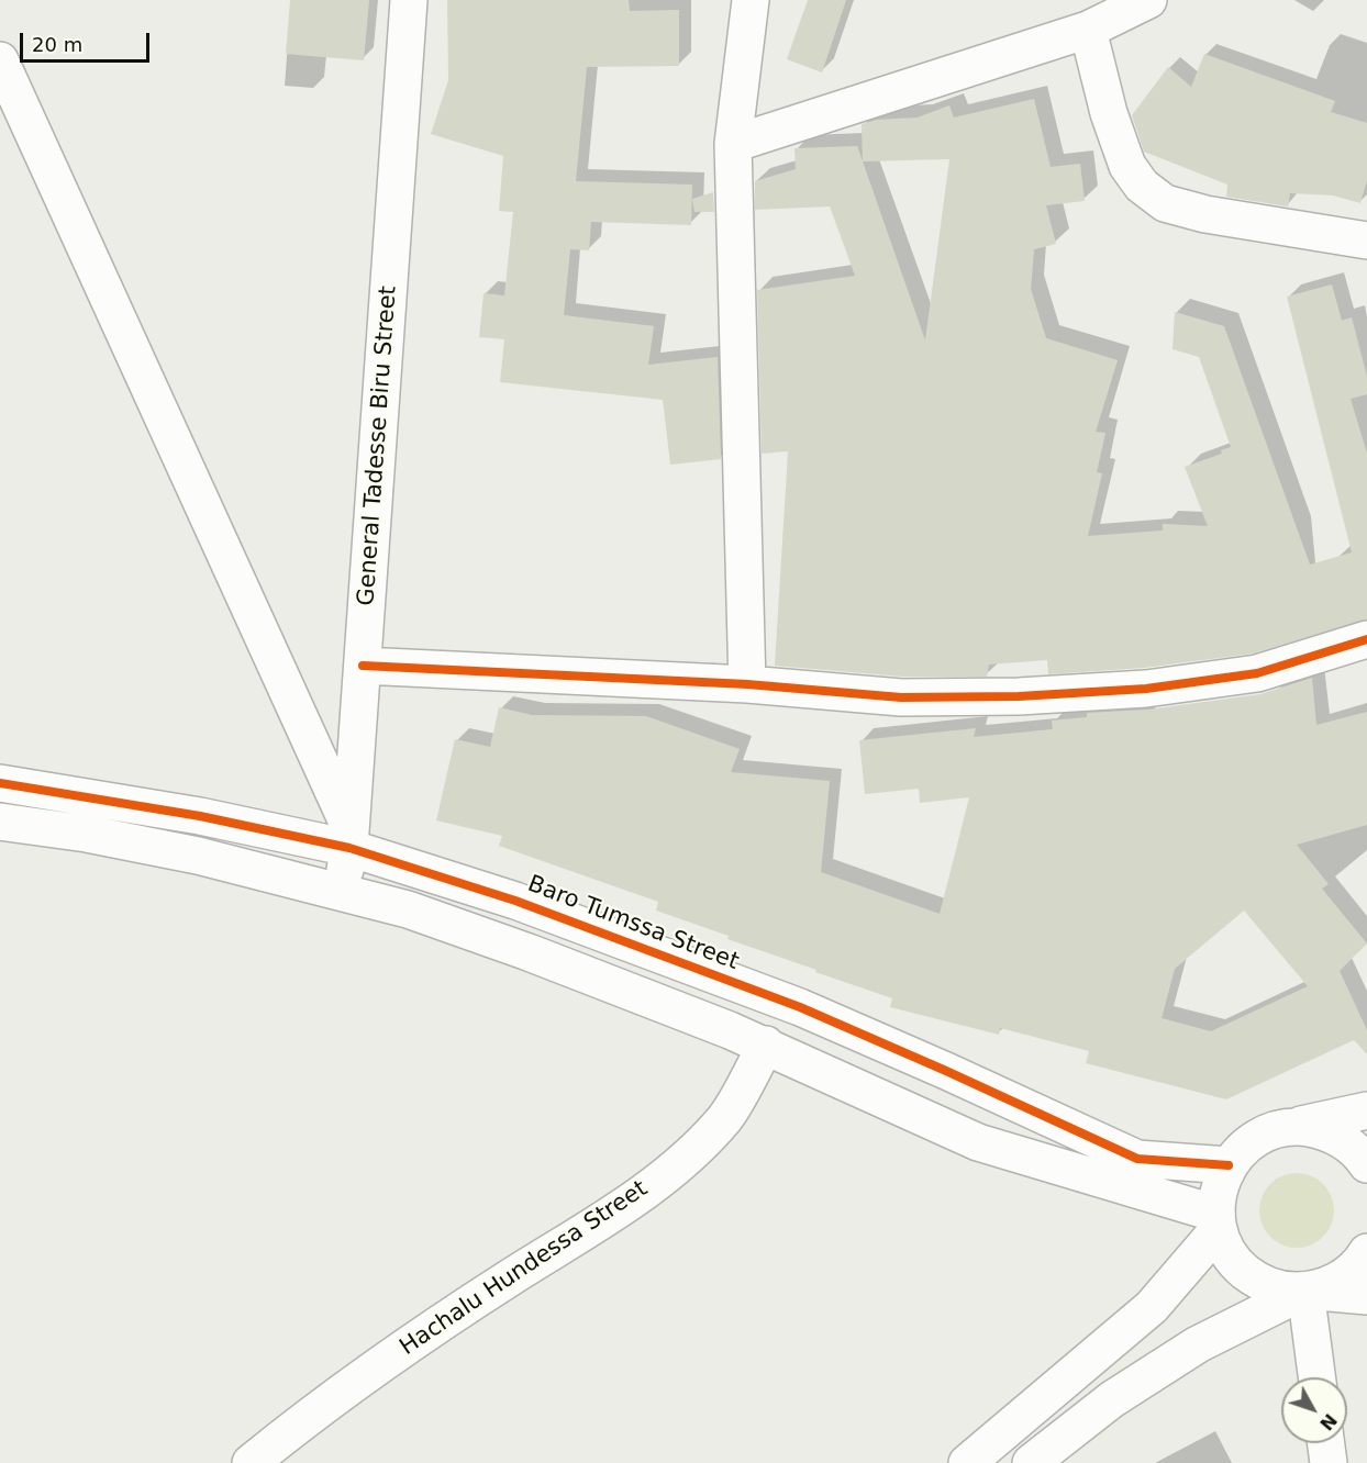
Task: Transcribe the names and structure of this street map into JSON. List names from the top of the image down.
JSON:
{
  "streets": {
    "main road": ["General Tadesse Biru Street", "Baro Tumssa Street", "Hachalu Hundessa Street"]
  },
  "crossings": [
    ["General Tadesse Biru Street", "Baro Tumssa Street"]
  ],
  "scale_bar": "20 m",
  "north": "bottom right"
}
